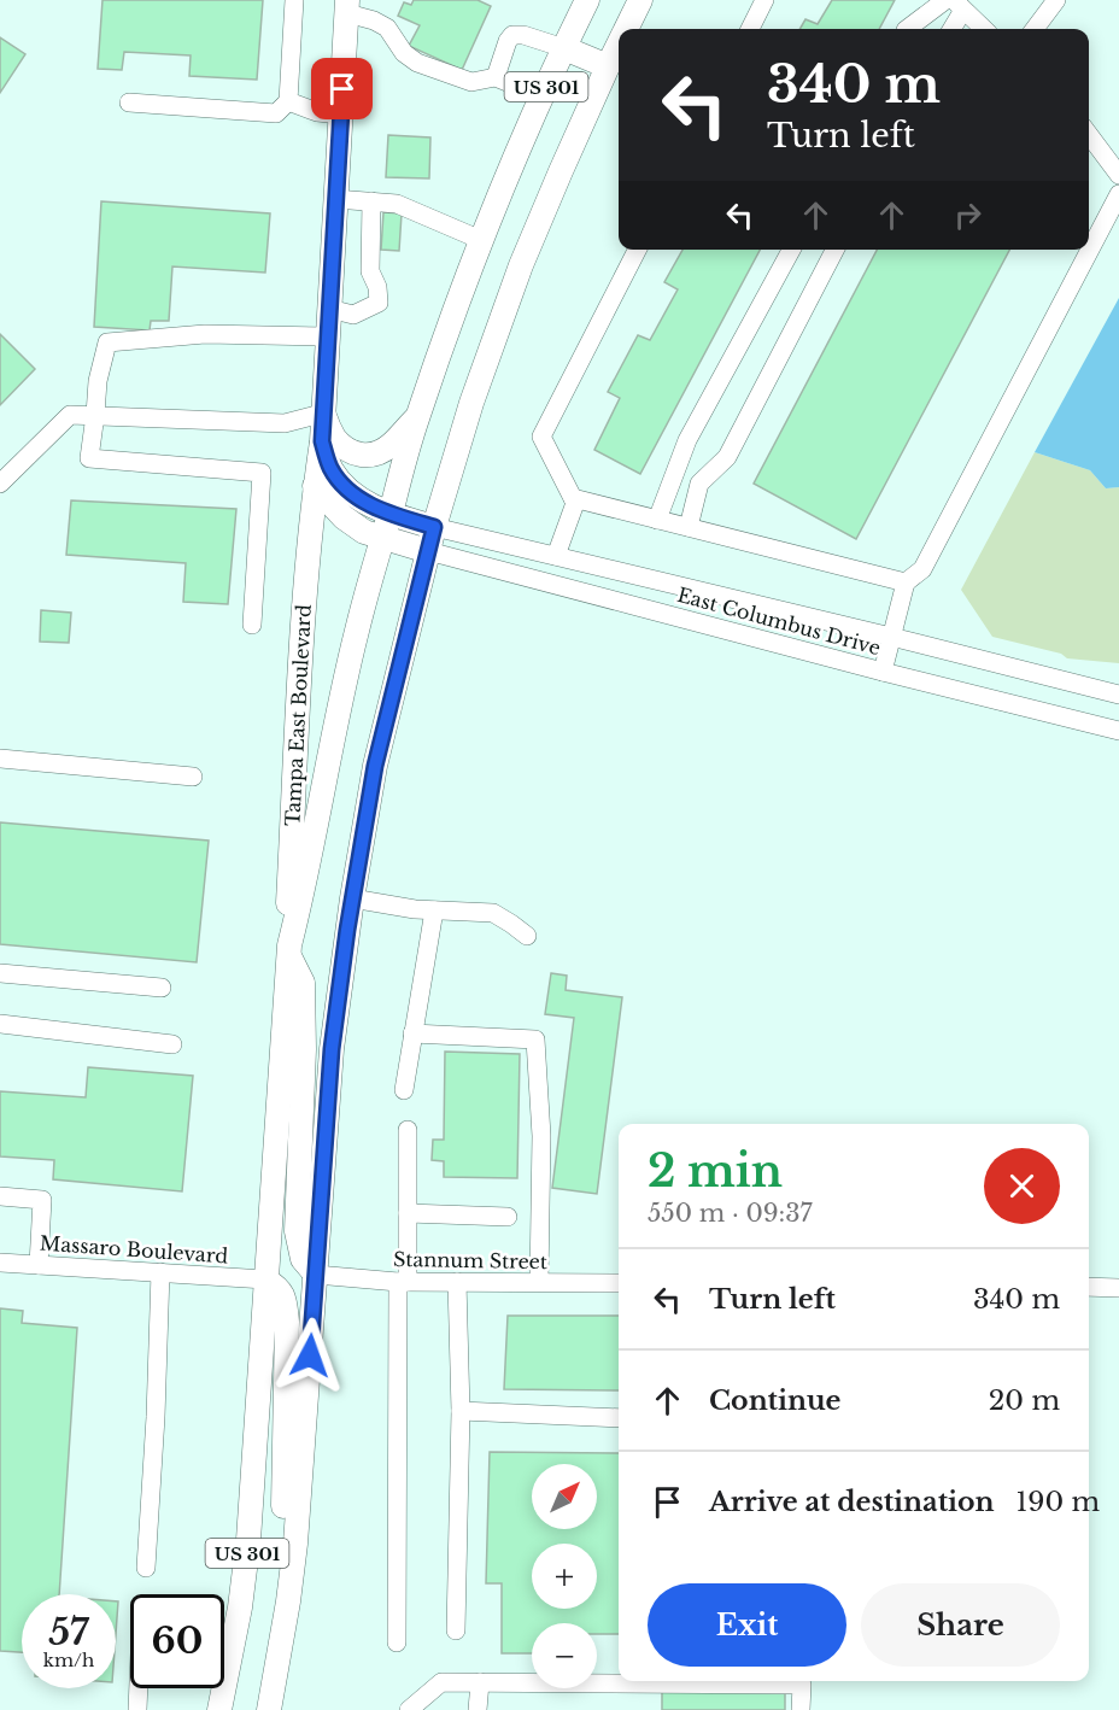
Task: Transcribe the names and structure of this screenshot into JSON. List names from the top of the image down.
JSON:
{
  "streets": {
    "main road": ["US 301", "Tampa East Boulevard"],
    "street": ["East Columbus Drive", "Massaro Boulevard", "Stannum Street"]
  },
  "crossings": [
    ["US 301", "East Columbus Drive"],
    ["US 301", "Tampa East Boulevard"],
    ["US 301", "Massaro Boulevard"],
    ["US 301", "Stannum Street"],
    ["East Columbus Drive", "Tampa East Boulevard"]
  ],
  "north": "top right",
  "page": {
    "turn": ["340 m", "Turn left"],
    "heading": ["2 min", "550 m · 09:37"],
    "list": [
      {
        "name": "Turn left",
        "value": "340 m"
      },
      {
        "name": "Continue",
        "value": "20 m"
      },
      {
        "name": "Arrive at destination",
        "value": "190 m"
      }
    ],
    "map_buttons": ["+", "−"],
    "buttons": ["Exit", "Share"],
    "speed": "57 km/h",
    "limit": "60"
  }
}
